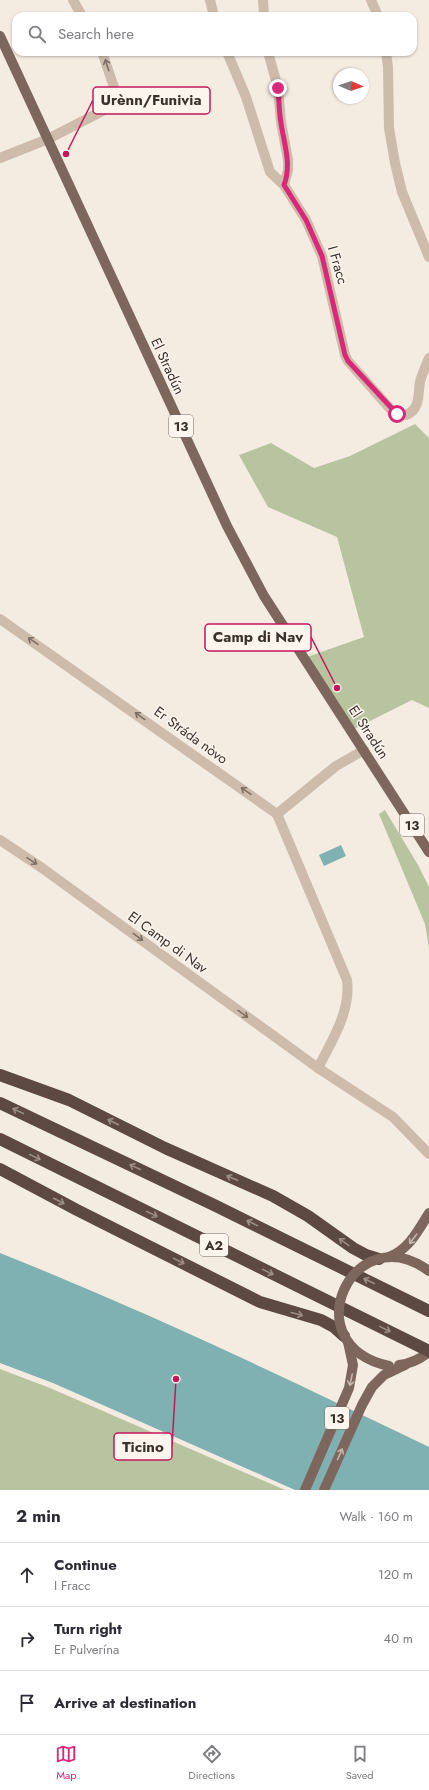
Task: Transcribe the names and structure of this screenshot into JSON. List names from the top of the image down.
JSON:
{
  "streets": {
    "highway": ["A2"],
    "main road": ["El Stradún", "13"],
    "street": ["I Fracc", "Er Stráda nòvo", "El Camp di Nav"]
  },
  "one_way": ["Er Stráda nòvo", "El Camp di Nav"],
  "places": ["Urènn/Funivia", "Camp di Nav", "Ticino"],
  "north": "right",
  "page": {
    "search": "Search here",
    "heading": ["2 min", "Walk · 160 m"],
    "list": [
      ["Continue", "I Fracc", "120 m"],
      ["Turn right", "Er Pulverína", "40 m"],
      "Arrive at destination"
    ],
    "nav": ["Map", "Directions", "Saved"]
  }
}
